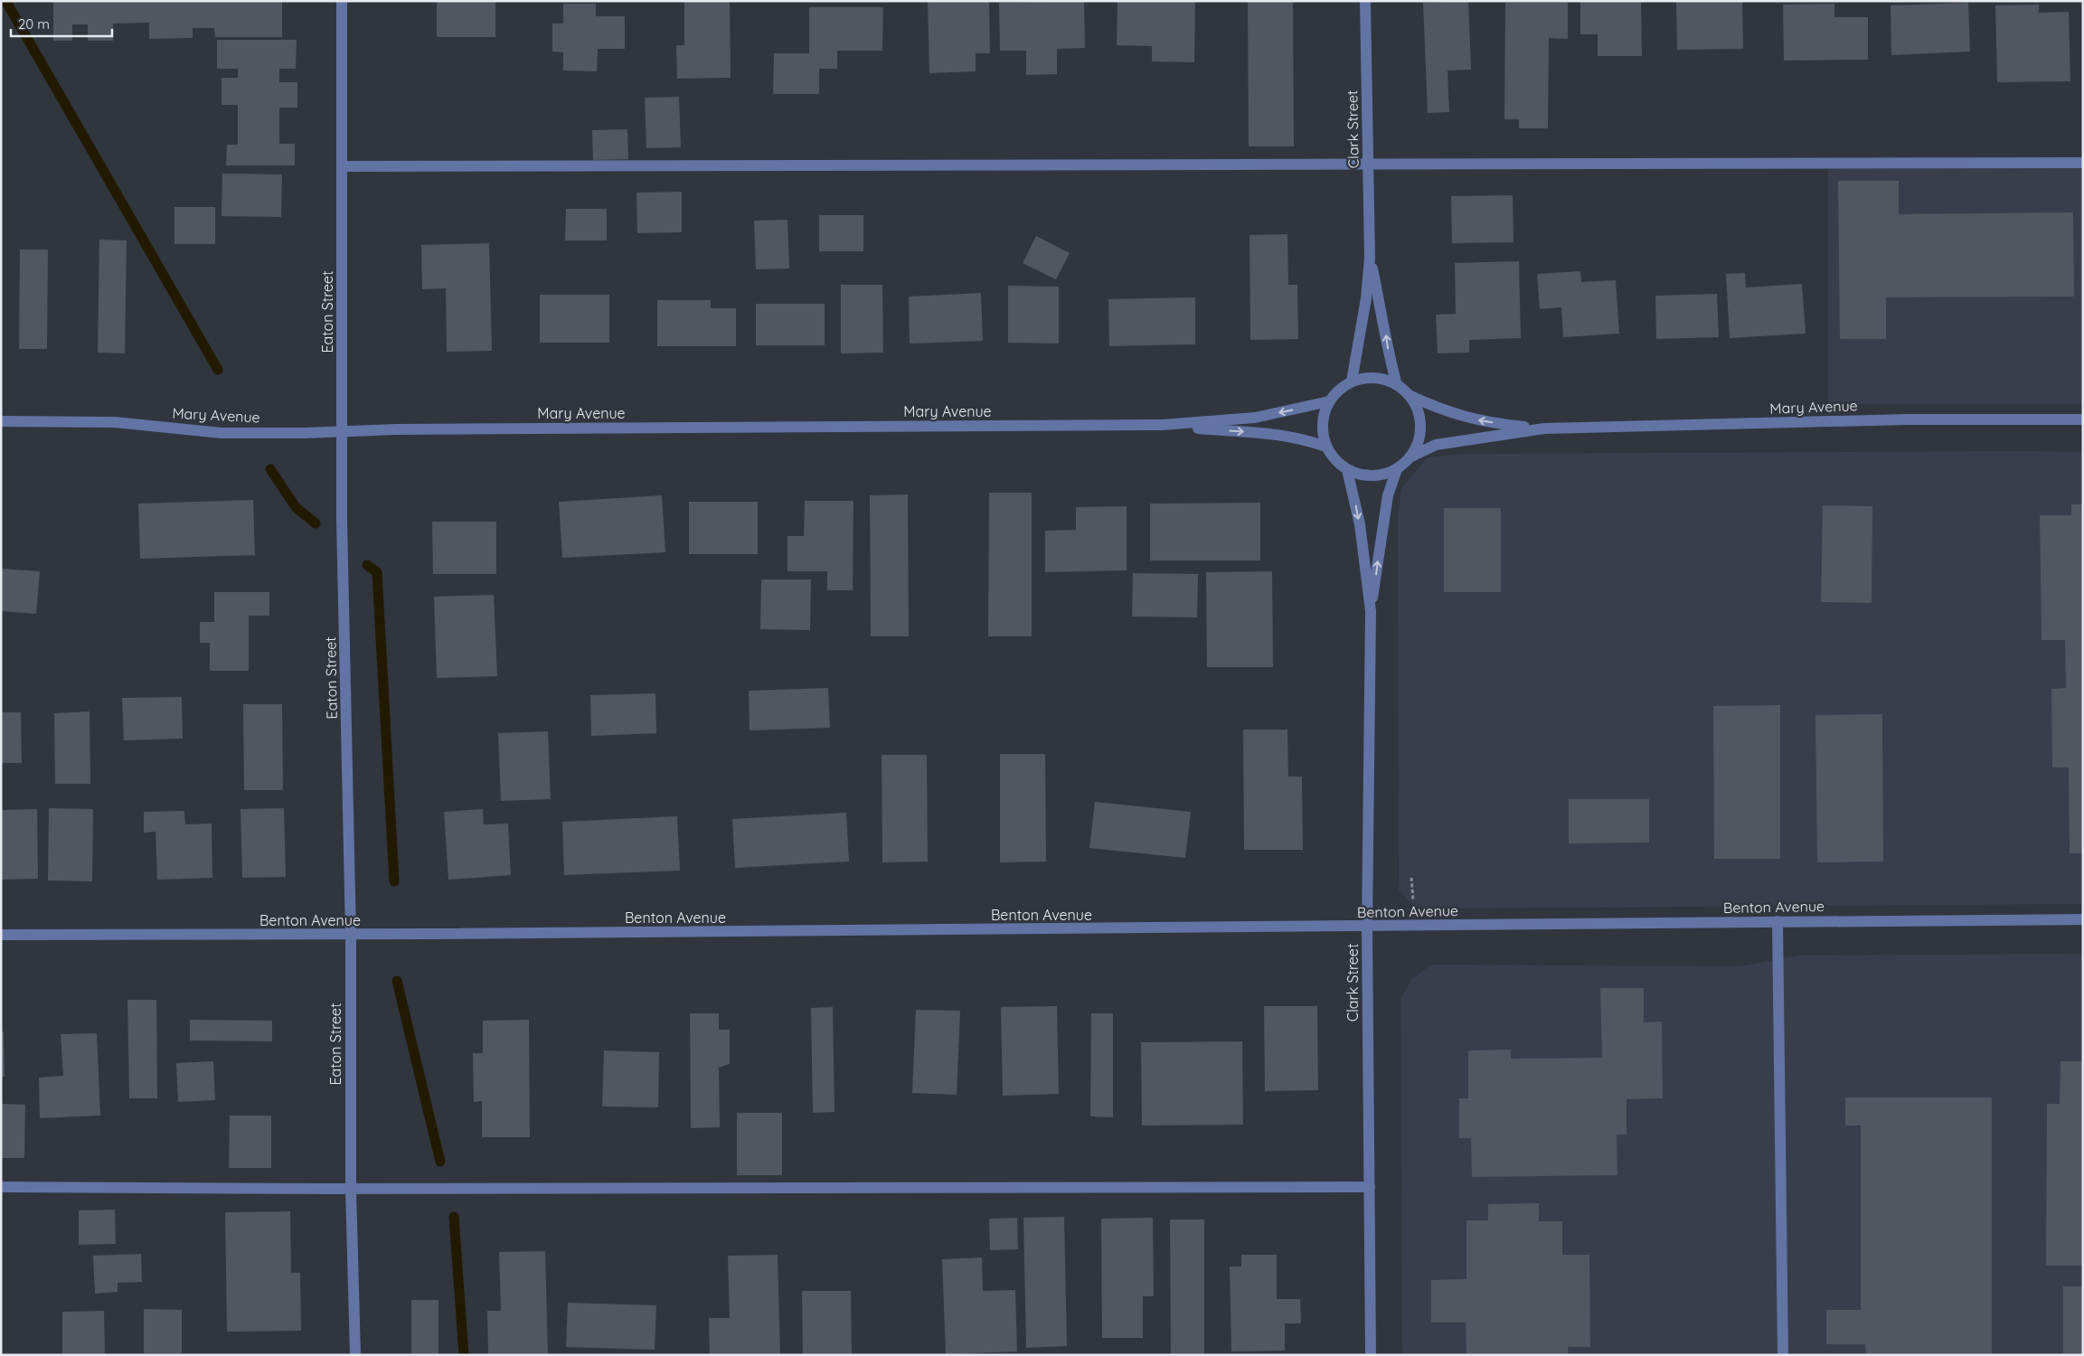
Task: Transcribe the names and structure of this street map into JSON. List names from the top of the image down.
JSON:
{
  "streets": {
    "street": [
      "Clark Street",
      "Eaton Street",
      "Mary Avenue",
      "Benton Avenue"
    ]
  },
  "crossings": [
    ["Clark Street", "Mary Avenue"],
    ["Clark Street", "Benton Avenue"],
    ["Eaton Street", "Mary Avenue"],
    ["Eaton Street", "Benton Avenue"]
  ],
  "scale_bar": "20 m"
}
